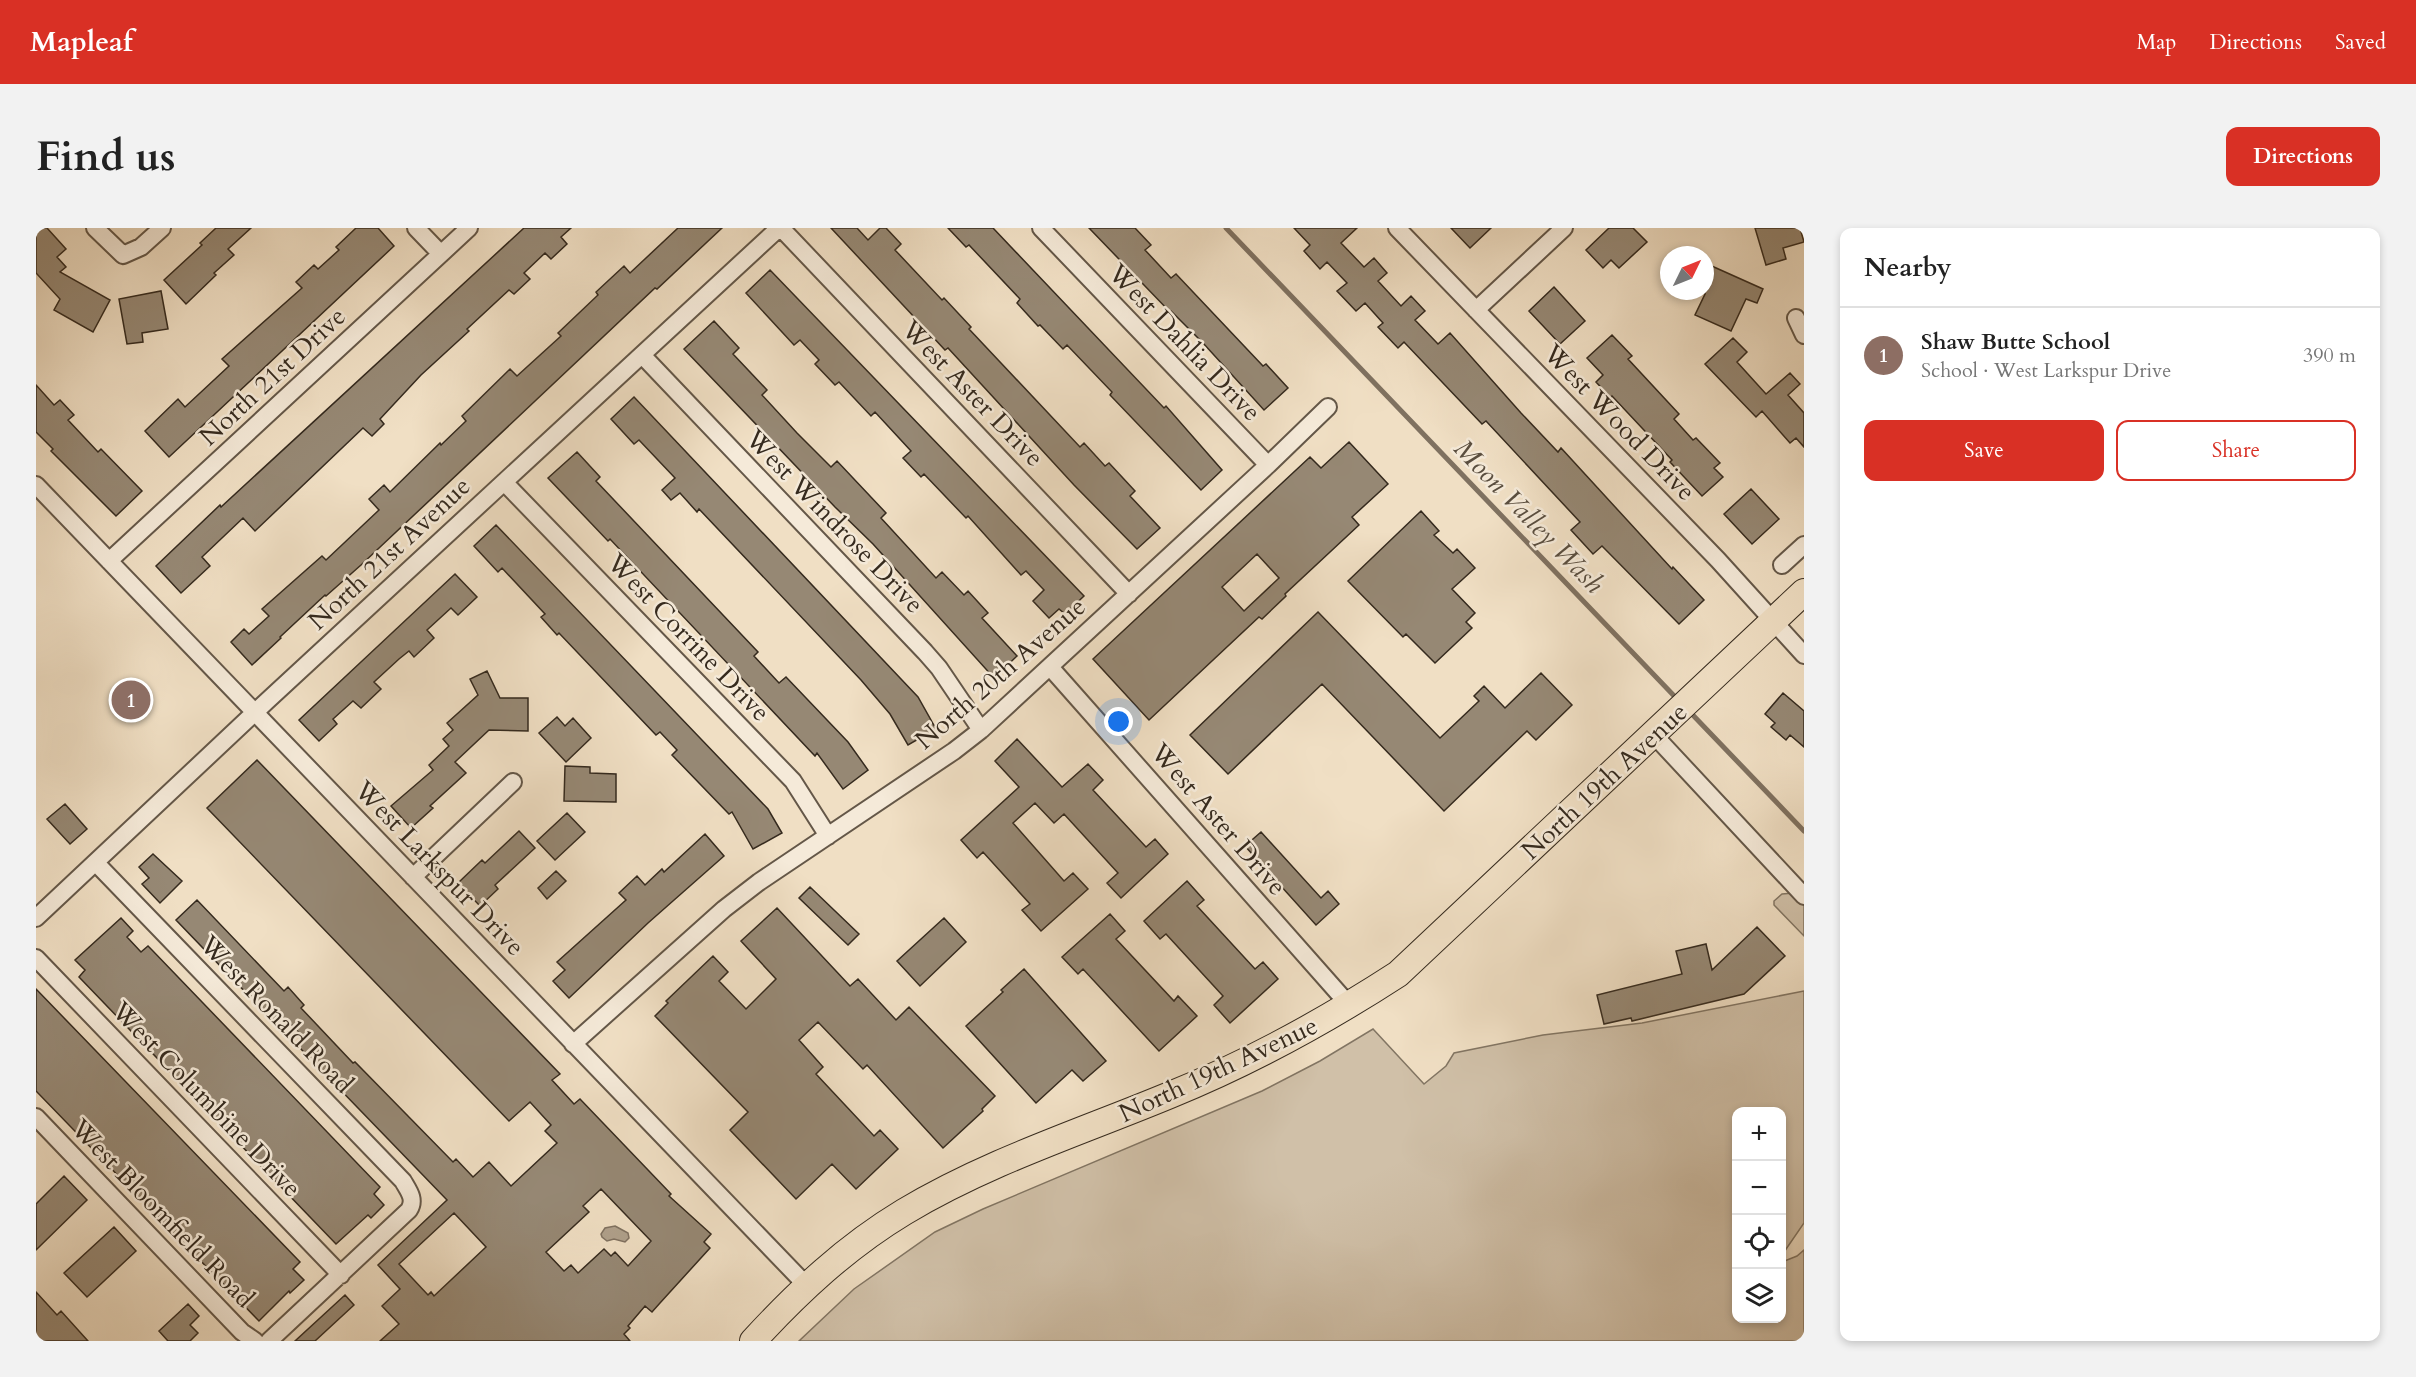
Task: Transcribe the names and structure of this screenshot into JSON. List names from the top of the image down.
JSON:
{
  "streets": {
    "main road": ["North 19th Avenue"],
    "street": [
      "West Dahlia Drive",
      "North 21st Drive",
      "West Aster Drive",
      "West Wood Drive",
      "West Windrose Drive",
      "North 21st Avenue",
      "West Corrine Drive",
      "North 20th Avenue",
      "West Larkspur Drive",
      "West Ronald Road",
      "West Columbine Drive",
      "West Bloomfield Road"
    ]
  },
  "crossings": [
    ["West Dahlia Drive", "North 20th Avenue"],
    ["North 21st Drive", "West Larkspur Drive"],
    ["West Aster Drive", "North 21st Avenue"],
    ["West Aster Drive", "North 20th Avenue"],
    ["West Aster Drive", "North 19th Avenue"],
    ["West Wood Drive", "North 19th Avenue"],
    ["West Windrose Drive", "North 21st Avenue"],
    ["West Windrose Drive", "North 20th Avenue"],
    ["North 21st Avenue", "West Corrine Drive"],
    ["North 21st Avenue", "West Larkspur Drive"],
    ["North 21st Avenue", "West Ronald Road"],
    ["West Corrine Drive", "North 20th Avenue"],
    ["North 20th Avenue", "West Larkspur Drive"],
    ["North 19th Avenue", "West Larkspur Drive"],
    ["West Ronald Road", "West Columbine Drive"]
  ],
  "water": ["Moon Valley Wash"],
  "north": "top right",
  "page": {
    "header": "Mapleaf",
    "nav": ["Map", "Directions", "Saved"],
    "buttons": [
      "Directions",
      ["Save", "Share"]
    ],
    "title": "Find us",
    "heading": "Nearby",
    "list": [
      {
        "mark": "1",
        "name": "Shaw Butte School",
        "note": "School · West Larkspur Drive",
        "value": "390 m"
      }
    ],
    "pins": "1",
    "map_buttons": ["+", "−"]
  }
}
